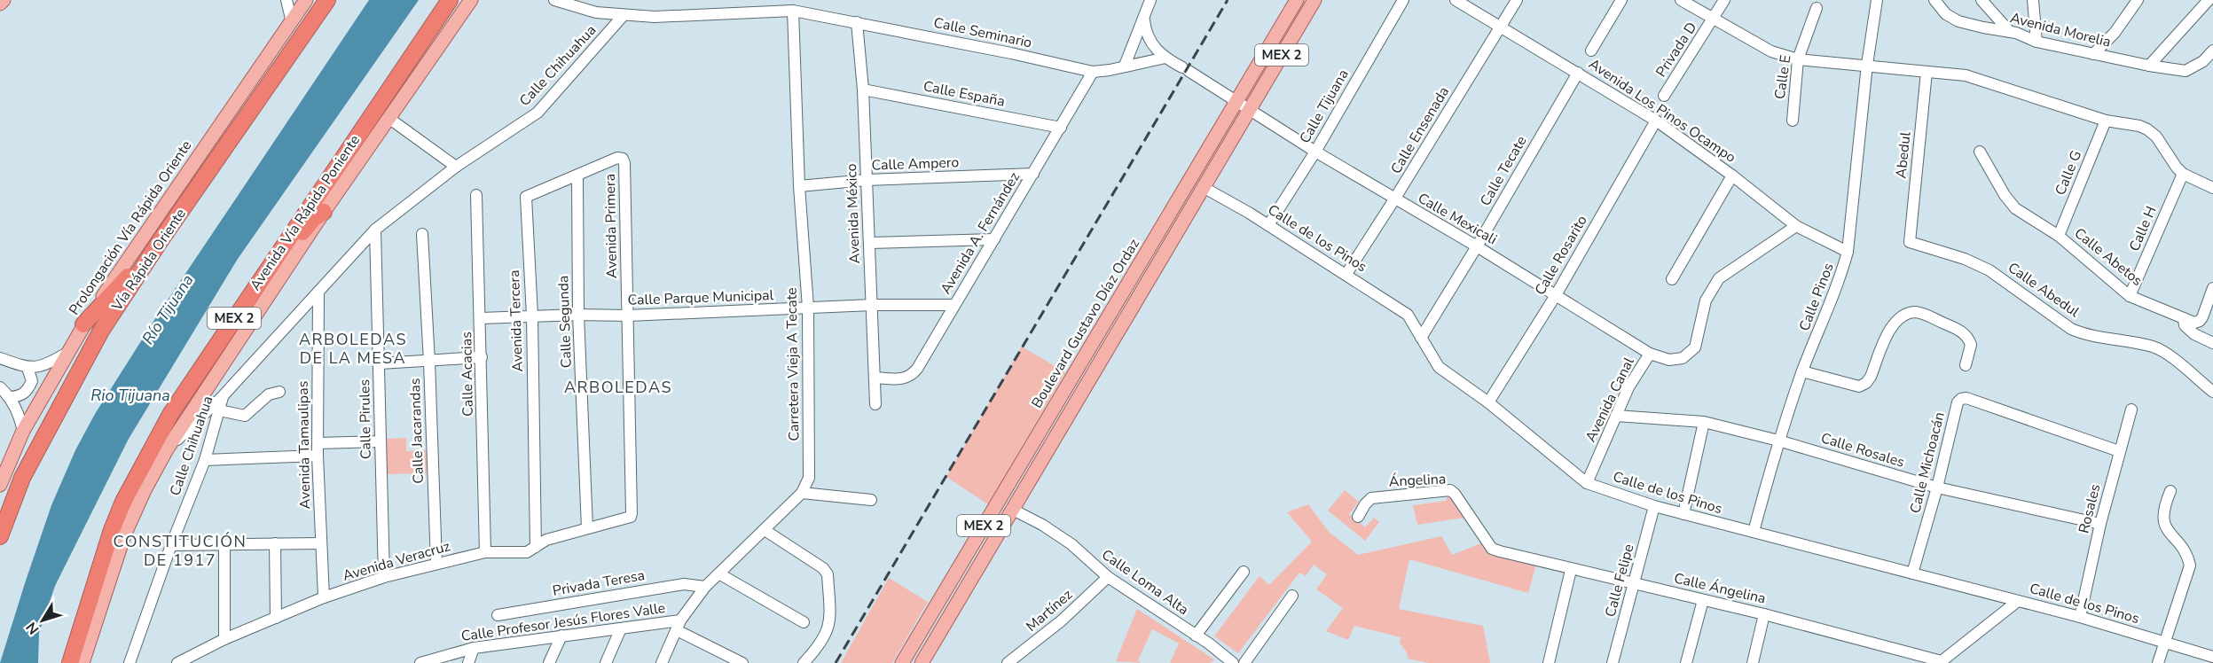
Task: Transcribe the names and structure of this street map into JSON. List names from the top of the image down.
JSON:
{
  "streets": {
    "highway": ["MEX 2", "Avenida Vía Rápida Poniente", "Vía Rápida Oriente"],
    "main road": ["Prolongación Vía Rápida Oriente", "Boulevard Gustavo Díaz Ordaz"],
    "street": [
      "Avenida Morelia",
      "Calle Seminario",
      "Privada D",
      "Calle Chihuahua",
      "Calle E",
      "Calle España",
      "Calle Tijuana",
      "Avenida Los Pinos Ocampo",
      "Calle Ensenada",
      "Abedul",
      "Calle Ampero",
      "Calle Tecate",
      "Calle G",
      "Avenida México",
      "Calle Mexicali",
      "Avenida Primera",
      "Calle H",
      "Avenida A. Fernández",
      "Calle de los Pinos",
      "Calle Rosarito",
      "Calle Abetos",
      "Calle Abedul",
      "Calle Pinos",
      "Calle Parque Municipal",
      "Avenida Tercera",
      "Calle Segunda",
      "Carretera Vieja A Tecate",
      "Calle Acacias",
      "Avenida Canal",
      "Calle Pirules",
      "Calle Jacarandas",
      "Avenida Tamaulipas",
      "Calle Rosales",
      "Calle Michoacán",
      "Ángelina",
      "Rosales",
      "Avenida Veracruz",
      "Calle Felipe",
      "Calle Loma Alta",
      "Privada Teresa",
      "Calle Ángelina",
      "Martínez",
      "Calle Profesor Jesús Flores Valle"
    ]
  },
  "crossings": [
    ["Calle Seminario", "Calle Chihuahua"],
    ["Calle Seminario", "Avenida México"],
    ["Calle Seminario", "Calle Mexicali"],
    ["Calle Seminario", "Avenida A. Fernández"],
    ["Calle Seminario", "Carretera Vieja A Tecate"],
    ["MEX 2", "Calle Mexicali"],
    ["MEX 2", "Calle de los Pinos"],
    ["MEX 2", "Calle Loma Alta"],
    ["Calle Chihuahua", "Calle Pirules"],
    ["Calle Chihuahua", "Avenida Tamaulipas"],
    ["Calle España", "Avenida México"],
    ["Calle España", "Avenida A. Fernández"],
    ["Calle Tijuana", "Calle Mexicali"],
    ["Calle Tijuana", "Calle de los Pinos"],
    ["Avenida Los Pinos Ocampo", "Calle Ensenada"],
    ["Avenida Los Pinos Ocampo", "Calle Tecate"],
    ["Avenida Los Pinos Ocampo", "Calle Rosarito"],
    ["Avenida Los Pinos Ocampo", "Calle Pinos"],
    ["Avenida Los Pinos Ocampo", "Avenida Canal"],
    ["Calle Ensenada", "Calle Mexicali"],
    ["Calle Ensenada", "Calle de los Pinos"],
    ["Abedul", "Calle Abedul"],
    ["Calle Ampero", "Avenida México"],
    ["Calle Ampero", "Avenida A. Fernández"],
    ["Calle Ampero", "Carretera Vieja A Tecate"],
    ["Calle Tecate", "Calle Mexicali"],
    ["Calle Tecate", "Calle de los Pinos"],
    ["Calle G", "Calle Abetos"],
    ["Avenida México", "Avenida A. Fernández"],
    ["Avenida México", "Calle Parque Municipal"],
    ["Calle Mexicali", "Calle Rosarito"],
    ["Calle Mexicali", "Boulevard Gustavo Díaz Ordaz"],
    ["Calle Mexicali", "Avenida Canal"],
    ["Avenida Primera", "Calle Parque Municipal"],
    ["Avenida Primera", "Avenida Tercera"],
    ["Avenida Primera", "Avenida Veracruz"],
    ["Calle H", "Calle Abetos"],
    ["Avenida A. Fernández", "Calle Parque Municipal"],
    ["Calle de los Pinos", "Calle Rosarito"],
    ["Calle de los Pinos", "Calle Pinos"],
    ["Calle de los Pinos", "Avenida Canal"],
    ["Calle de los Pinos", "Calle Michoacán"],
    ["Calle de los Pinos", "Rosales"],
    ["Calle de los Pinos", "Calle Felipe"],
    ["Calle de los Pinos", "Calle Ángelina"],
    ["Calle Pinos", "Calle Rosales"],
    ["Calle Parque Municipal", "Avenida Tercera"],
    ["Calle Parque Municipal", "Calle Segunda"],
    ["Calle Parque Municipal", "Carretera Vieja A Tecate"],
    ["Calle Parque Municipal", "Calle Acacias"],
    ["Avenida Tercera", "Calle Segunda"],
    ["Avenida Tercera", "Avenida Veracruz"],
    ["Calle Segunda", "Avenida Veracruz"],
    ["Calle Acacias", "Avenida Veracruz"],
    ["Avenida Canal", "Calle Rosales"],
    ["Calle Pirules", "Avenida Veracruz"],
    ["Calle Jacarandas", "Avenida Veracruz"],
    ["Avenida Tamaulipas", "Avenida Veracruz"],
    ["Calle Rosales", "Calle Michoacán"],
    ["Calle Rosales", "Rosales"],
    ["Calle Michoacán", "Rosales"],
    ["Ángelina", "Calle Ángelina"],
    ["Calle Felipe", "Calle Ángelina"],
    ["Calle Loma Alta", "Martínez"]
  ],
  "districts": ["ARBOLEDAS DE LA MESA", "ARBOLEDAS", "CONSTITUCIÓN DE 1917"],
  "water": ["Río Tijuana", "Rio Tijuana"],
  "north": "bottom left"
}
